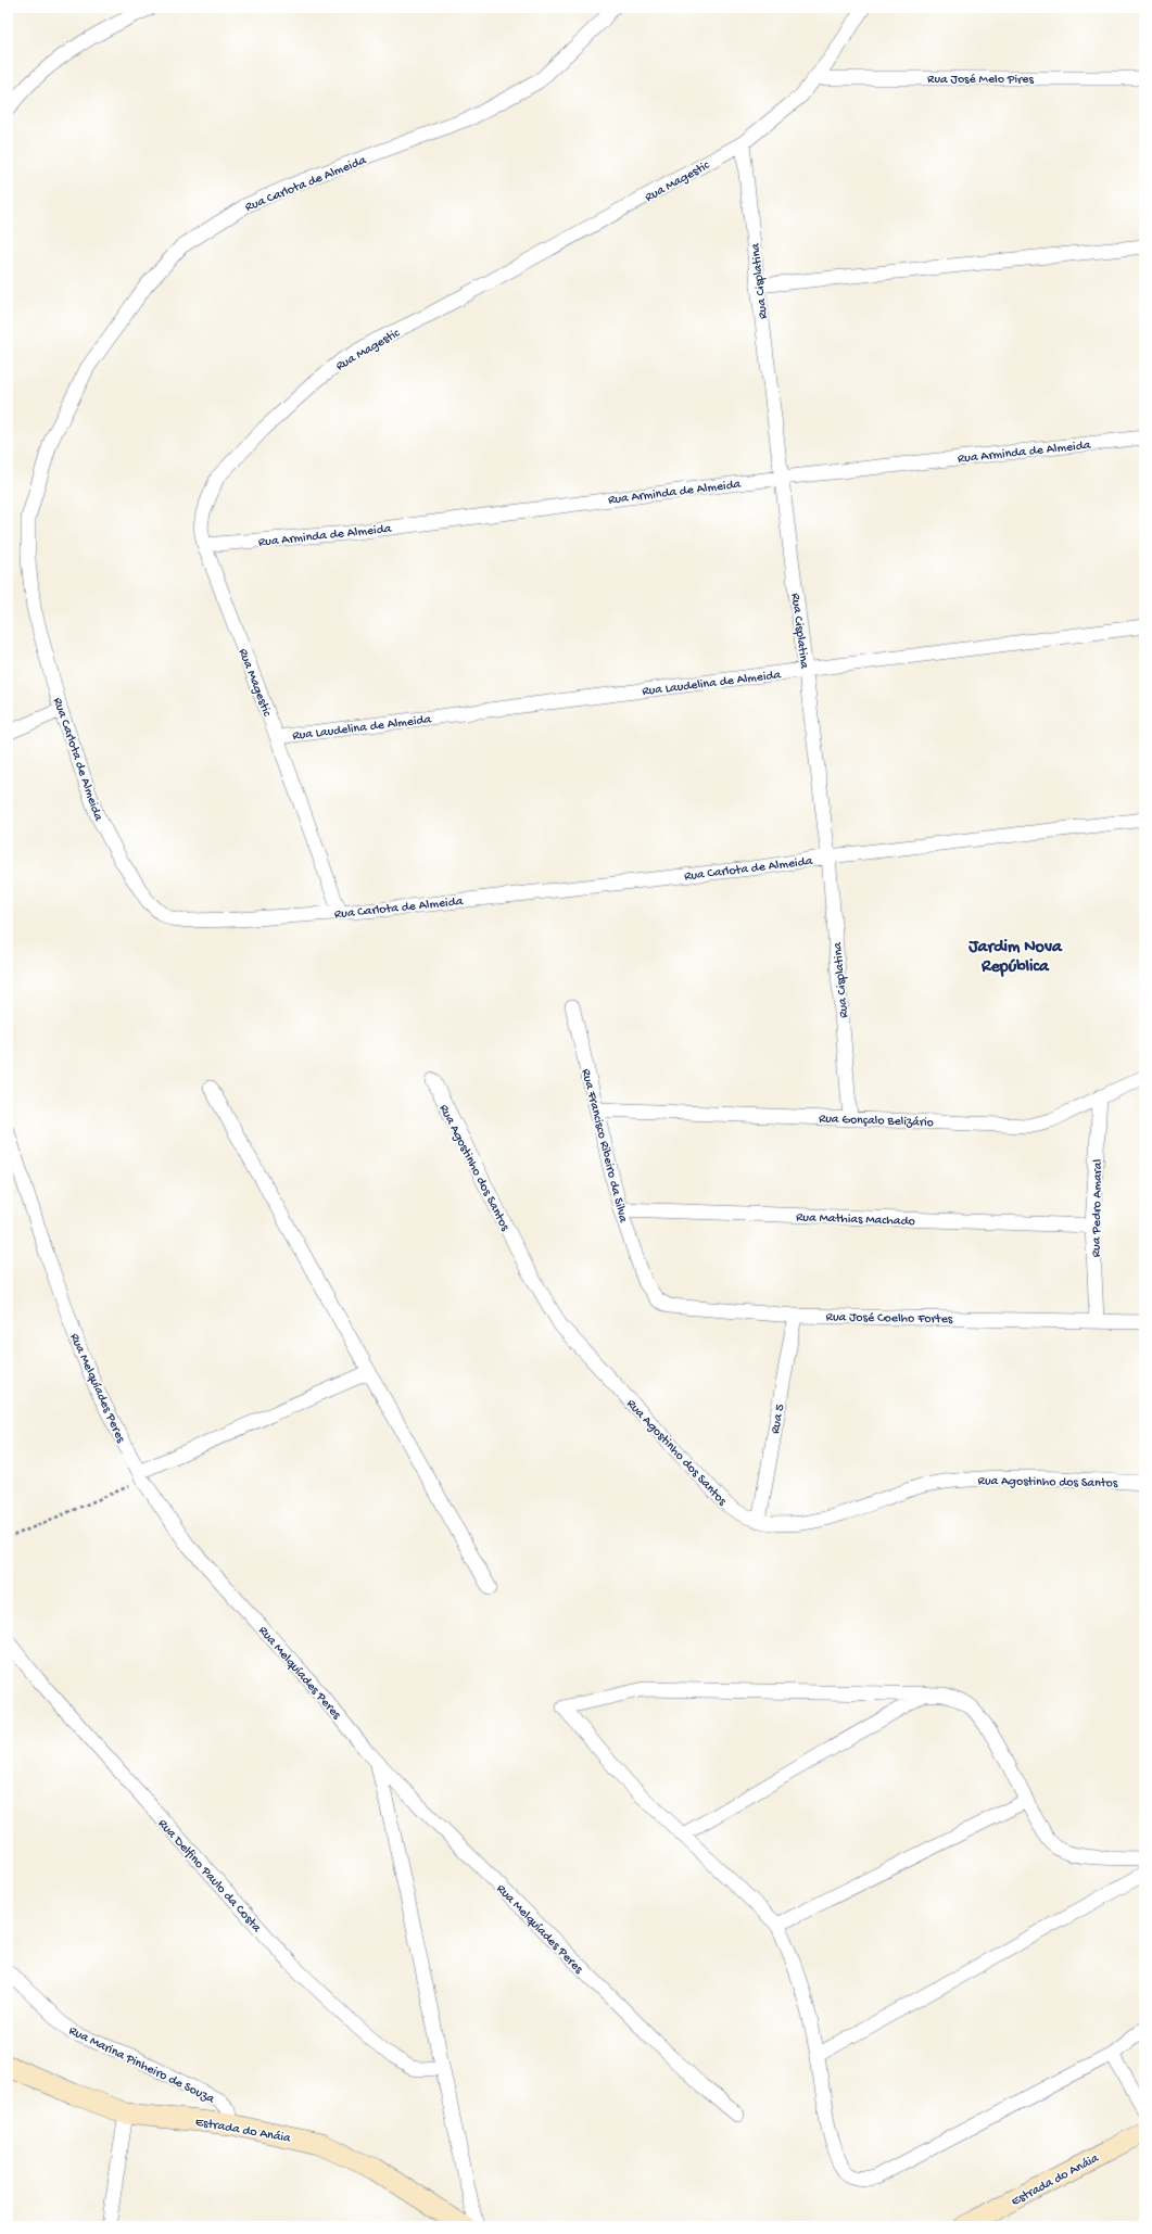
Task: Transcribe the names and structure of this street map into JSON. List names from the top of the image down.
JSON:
{
  "streets": {
    "street": [
      "Rua José Melo Pires",
      "Rua Magestic",
      "Rua Carlota de Almeida",
      "Rua Cisplatina",
      "Rua Arminda de Almeida",
      "Rua Laudelina de Almeida",
      "Rua Gonçalo Belizário",
      "Rua Francisco Ribeiro da Silva",
      "Rua Agostinho dos Santos",
      "Rua Pedro Amaral",
      "Rua Mathias Machado",
      "Rua José Coelho Fortes",
      "Rua Melquíades Peres",
      "Rua 5",
      "Rua Delfino Paulo da Costa",
      "Rua Marina Pinheiro de Souza",
      "Estrada do Anáia"
    ]
  },
  "crossings": [
    ["Rua José Melo Pires", "Rua Magestic"],
    ["Rua Magestic", "Rua Carlota de Almeida"],
    ["Rua Magestic", "Rua Cisplatina"],
    ["Rua Magestic", "Rua Arminda de Almeida"],
    ["Rua Magestic", "Rua Laudelina de Almeida"],
    ["Rua Carlota de Almeida", "Rua Cisplatina"],
    ["Rua Cisplatina", "Rua Arminda de Almeida"],
    ["Rua Cisplatina", "Rua Laudelina de Almeida"],
    ["Rua Cisplatina", "Rua Gonçalo Belizário"],
    ["Rua Gonçalo Belizário", "Rua Francisco Ribeiro da Silva"],
    ["Rua Gonçalo Belizário", "Rua Pedro Amaral"],
    ["Rua Francisco Ribeiro da Silva", "Rua Mathias Machado"],
    ["Rua Francisco Ribeiro da Silva", "Rua José Coelho Fortes"],
    ["Rua Agostinho dos Santos", "Rua 5"],
    ["Rua Pedro Amaral", "Rua Mathias Machado"],
    ["Rua Pedro Amaral", "Rua José Coelho Fortes"],
    ["Rua José Coelho Fortes", "Rua 5"],
    ["Rua Marina Pinheiro de Souza", "Estrada do Anáia"]
  ],
  "districts": ["Jardim Nova República"]
}
